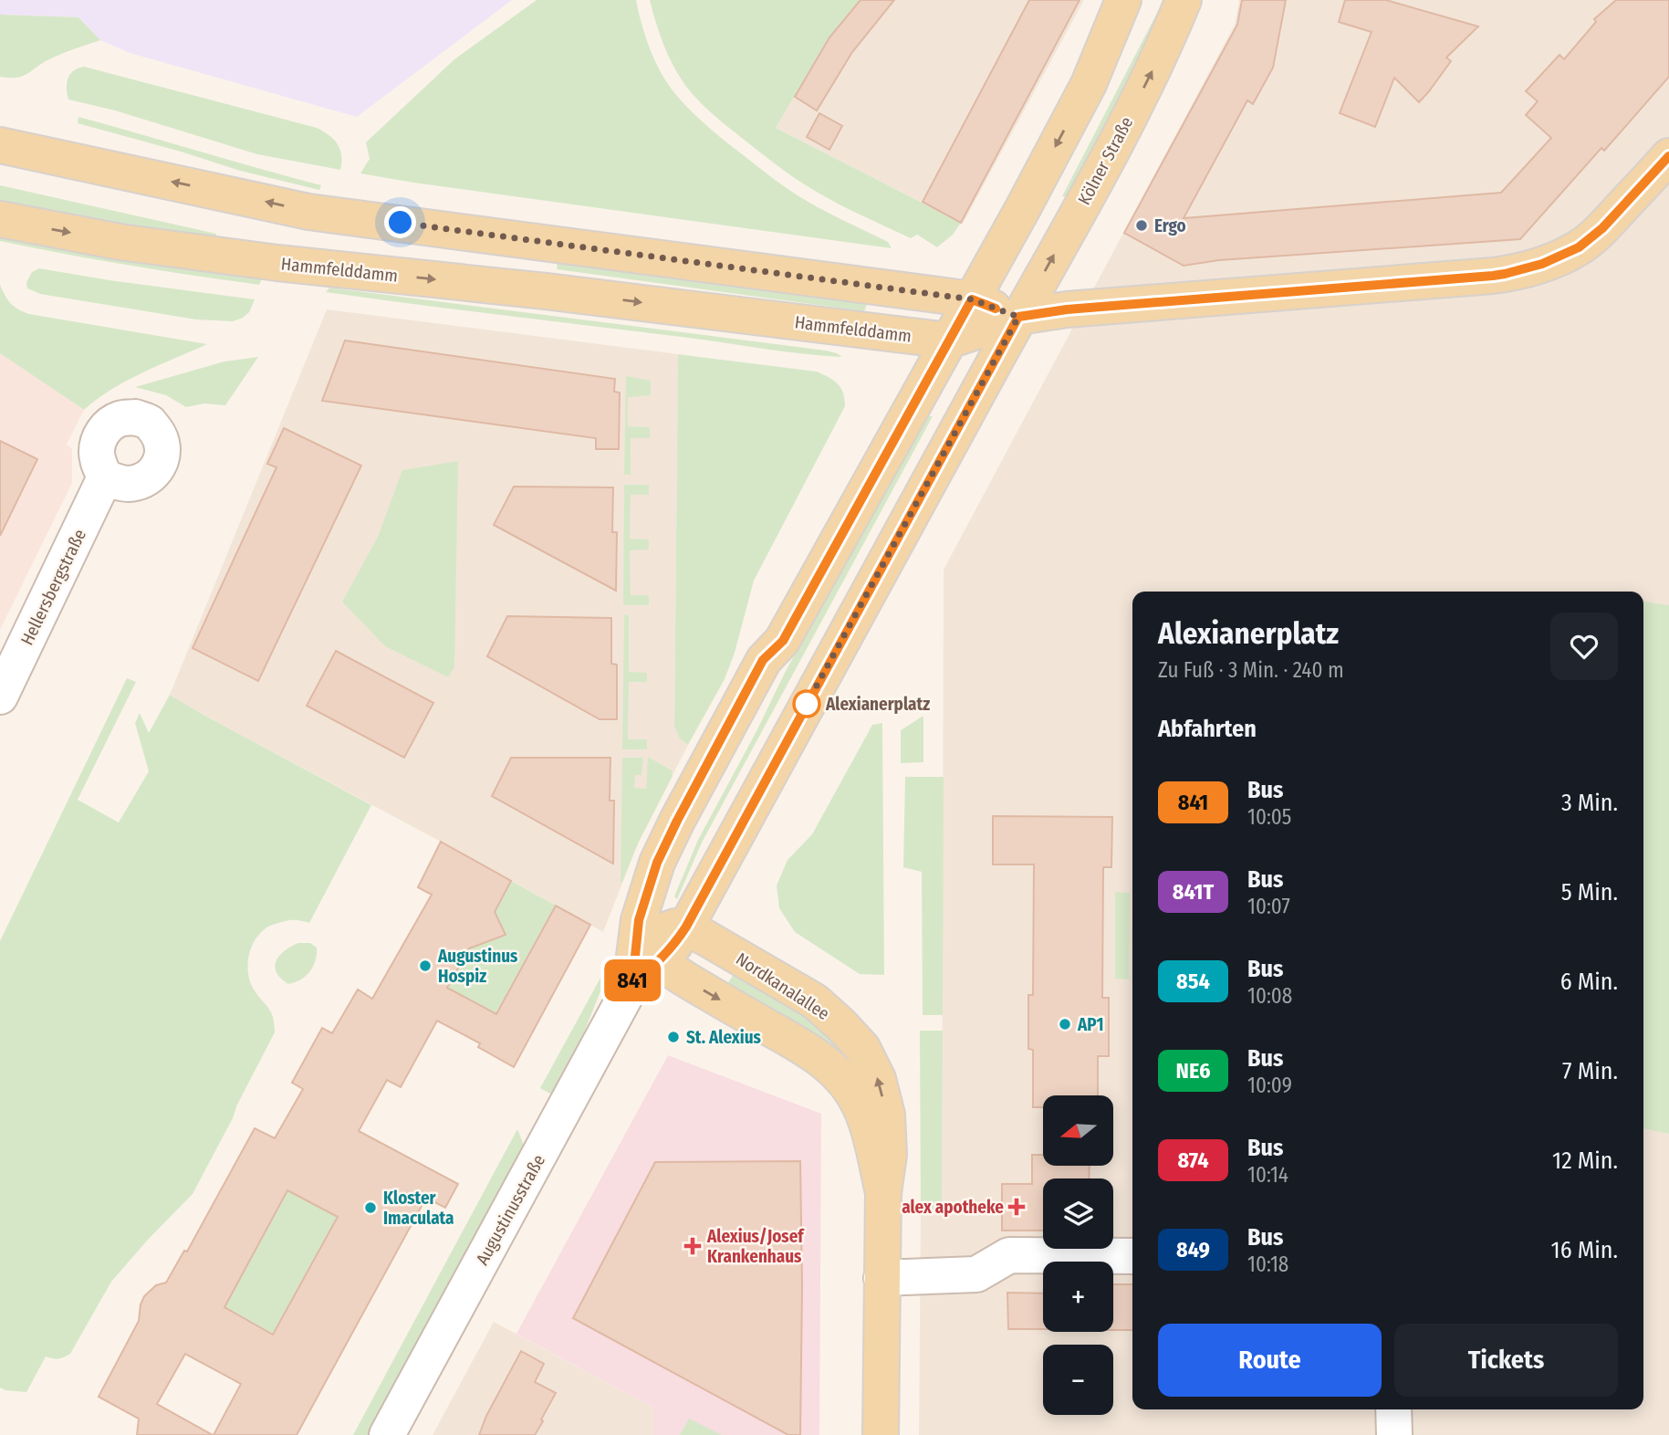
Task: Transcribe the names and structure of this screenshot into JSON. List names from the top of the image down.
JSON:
{
  "streets": {
    "main road": ["Kölner Straße", "Hammfelddamm", "Nordkanalallee"],
    "street": ["Hellersbergstraße", "Augustinusstraße"]
  },
  "crossings": [
    ["Kölner Straße", "Hammfelddamm"],
    ["Nordkanalallee", "Augustinusstraße"]
  ],
  "places": {
    "other": [
      "Ergo",
      "Alexianerplatz",
      "Augustinus Hospiz",
      "AP1",
      "St. Alexius",
      "Kloster Imaculata"
    ],
    "health": ["alex apotheke", "Alexius/Josef Krankenhaus"]
  },
  "lines": ["bus line 841"],
  "north": "left",
  "page": {
    "on_map": "841",
    "heading": [
      ["Alexianerplatz", "Zu Fuß · 3 Min. · 240 m"],
      "Abfahrten"
    ],
    "list": [
      {
        "mark": "841",
        "name": "Bus",
        "note": "10:05",
        "value": "3 Min."
      },
      {
        "mark": "841T",
        "name": "Bus",
        "note": "10:07",
        "value": "5 Min."
      },
      {
        "mark": "854",
        "name": "Bus",
        "note": "10:08",
        "value": "6 Min."
      },
      {
        "mark": "NE6",
        "name": "Bus",
        "note": "10:09",
        "value": "7 Min."
      },
      {
        "mark": "874",
        "name": "Bus",
        "note": "10:14",
        "value": "12 Min."
      },
      {
        "mark": "849",
        "name": "Bus",
        "note": "10:18",
        "value": "16 Min."
      }
    ],
    "map_buttons": ["+", "−"],
    "buttons": ["Route", "Tickets"]
  }
}
